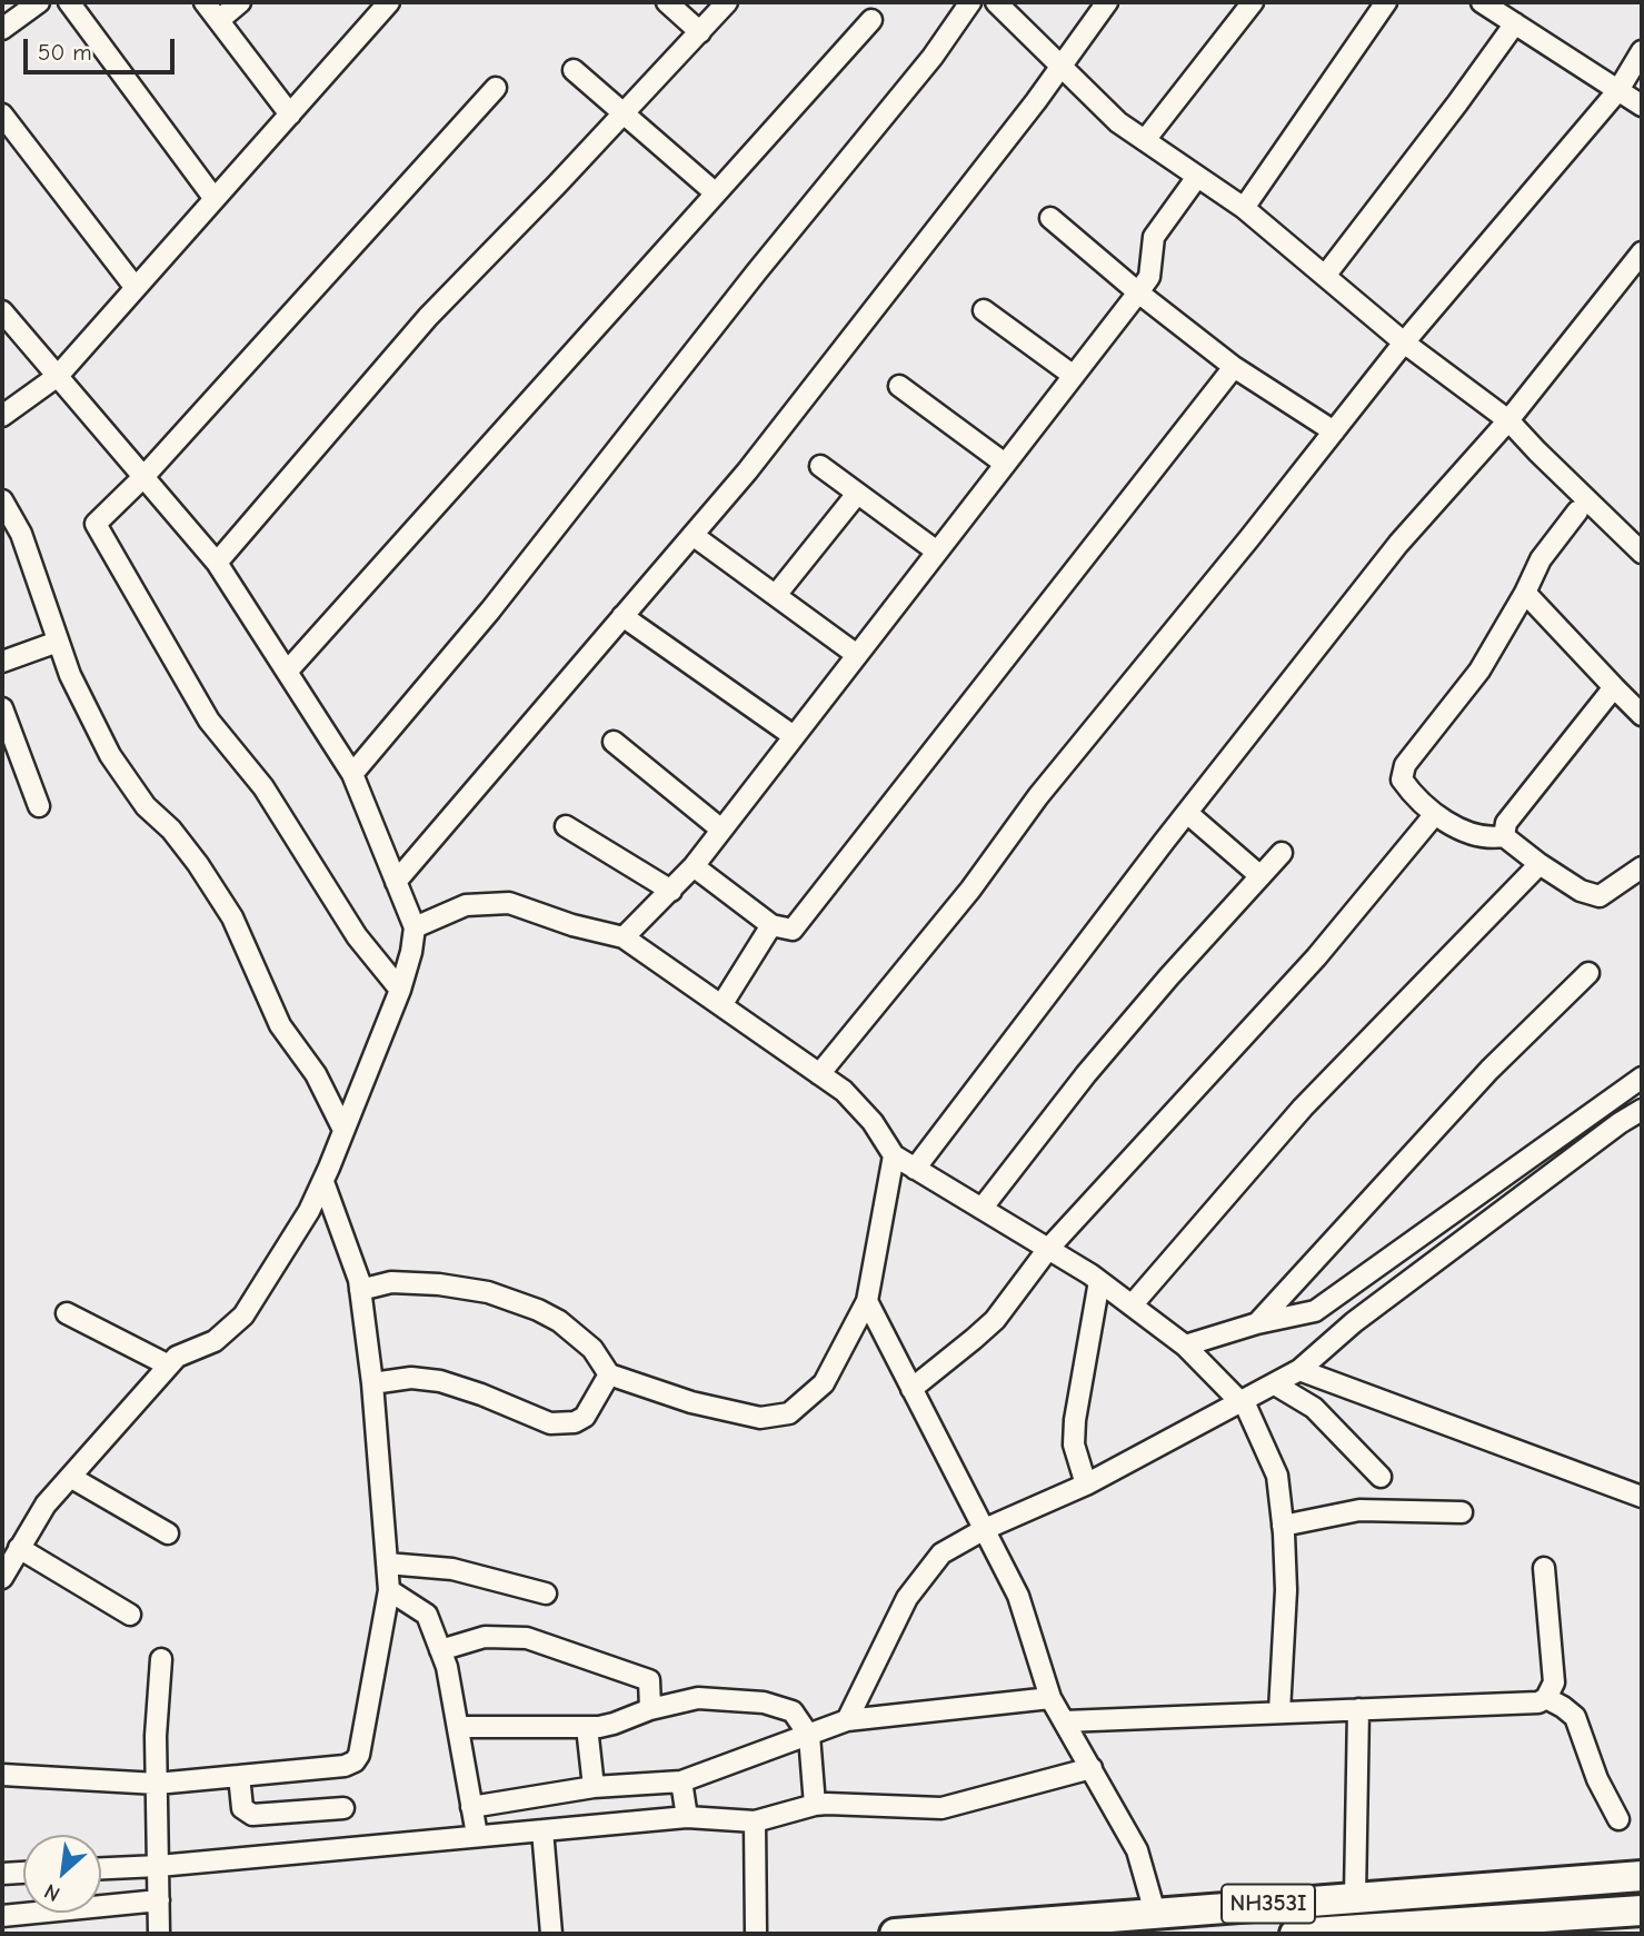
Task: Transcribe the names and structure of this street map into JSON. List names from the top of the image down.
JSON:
{
  "streets": {
    "highway": ["NH353I"]
  },
  "scale_bar": "50 m",
  "north": "bottom left"
}
